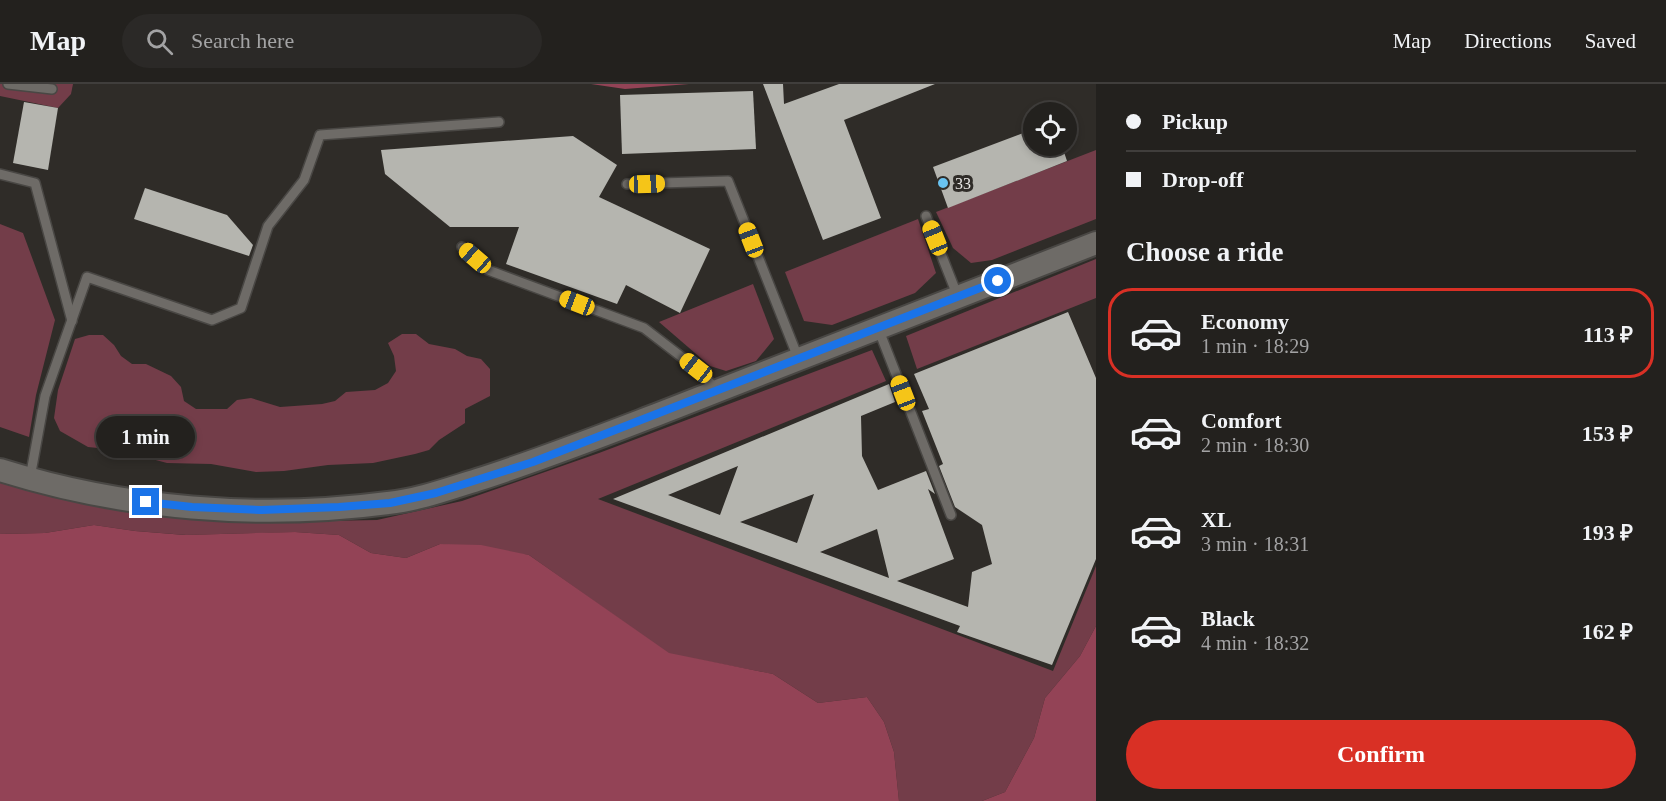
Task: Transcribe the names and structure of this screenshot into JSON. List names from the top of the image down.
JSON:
{
  "places": ["33"],
  "page": {
    "header": "Map",
    "search": "Search here",
    "nav": ["Map", "Directions", "Saved"],
    "banner": ["Pickup", "Drop-off"],
    "heading": "Choose a ride",
    "list": [
      {
        "name": "Economy",
        "note": "1 min · 18:29",
        "value": "113 ₽"
      },
      {
        "name": "Comfort",
        "note": "2 min · 18:30",
        "value": "153 ₽"
      },
      {
        "name": "XL",
        "note": "3 min · 18:31",
        "value": "193 ₽"
      },
      {
        "name": "Black",
        "note": "4 min · 18:32",
        "value": "162 ₽"
      }
    ],
    "bubble": "1 min",
    "buttons": "Confirm"
  }
}
